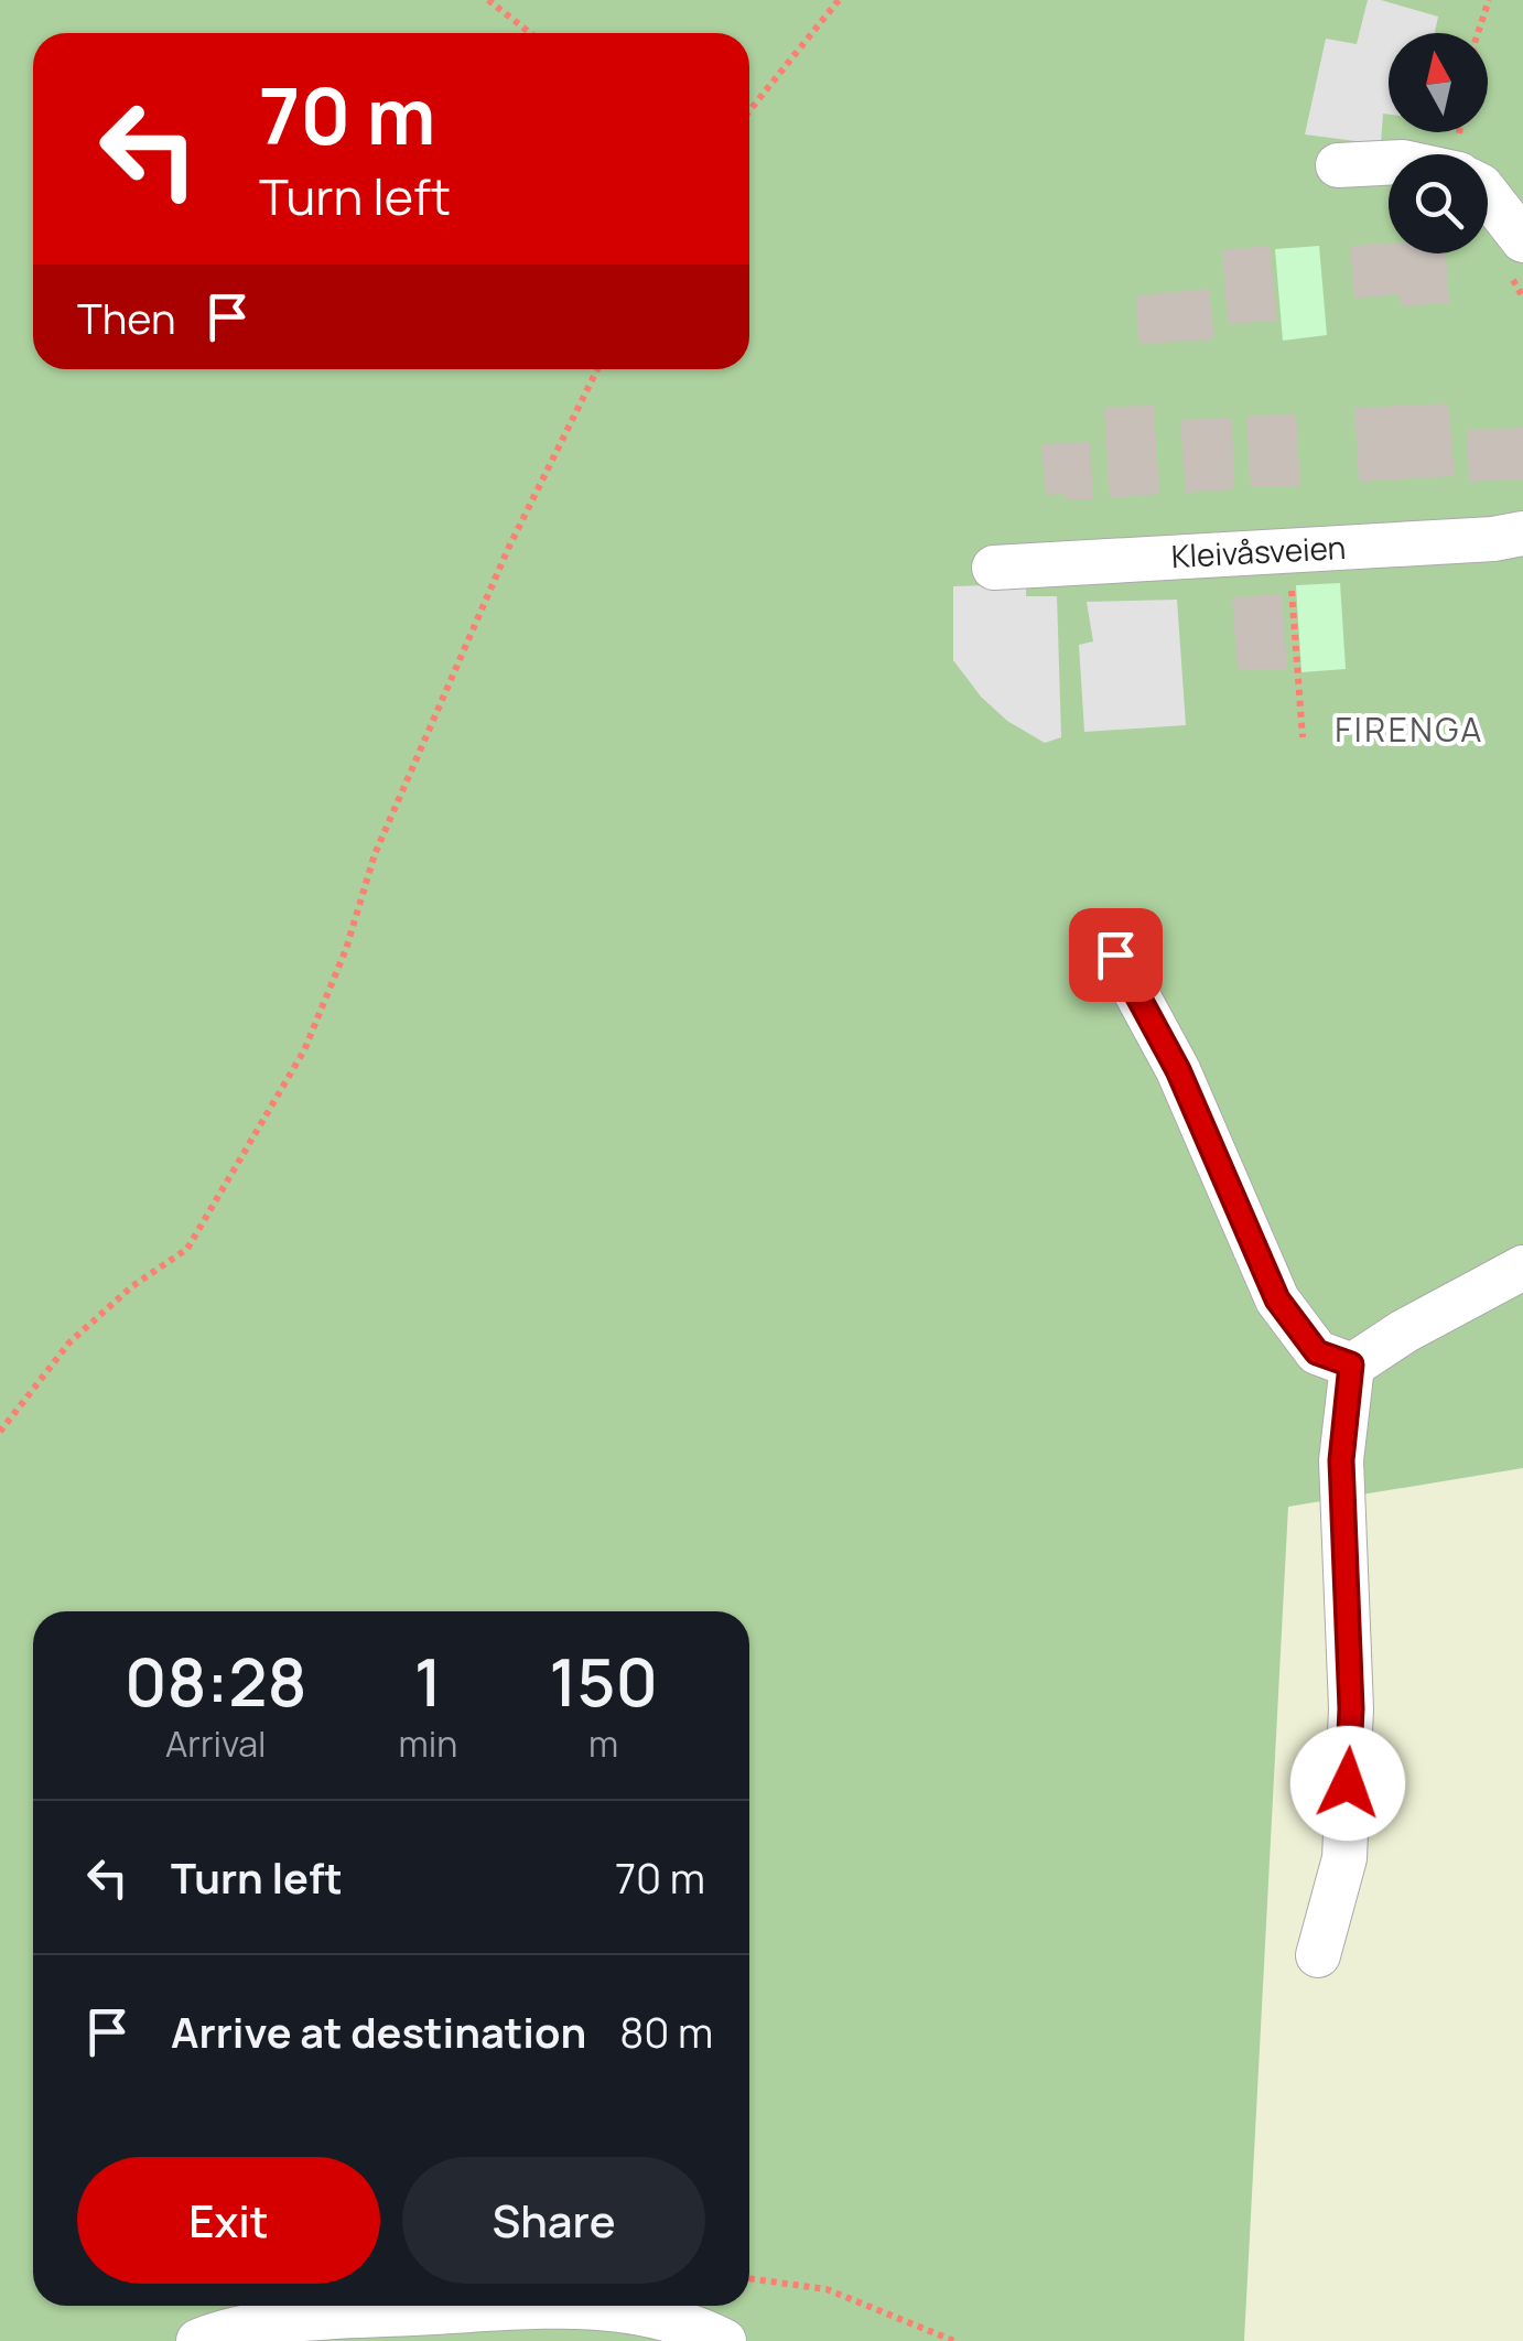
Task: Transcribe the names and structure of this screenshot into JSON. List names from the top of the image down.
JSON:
{
  "streets": {
    "street": ["Kleivåsveien"]
  },
  "districts": ["FIRENGA"],
  "north": "top",
  "page": {
    "turn": ["70 m", "Turn left"],
    "then": "Then",
    "eta": [
      "08:28",
      "Arrival",
      "1",
      "min",
      "150",
      "m"
    ],
    "list": [
      {
        "name": "Turn left",
        "value": "70 m"
      },
      {
        "name": "Arrive at destination",
        "value": "80 m"
      }
    ],
    "buttons": ["Exit", "Share"]
  }
}
